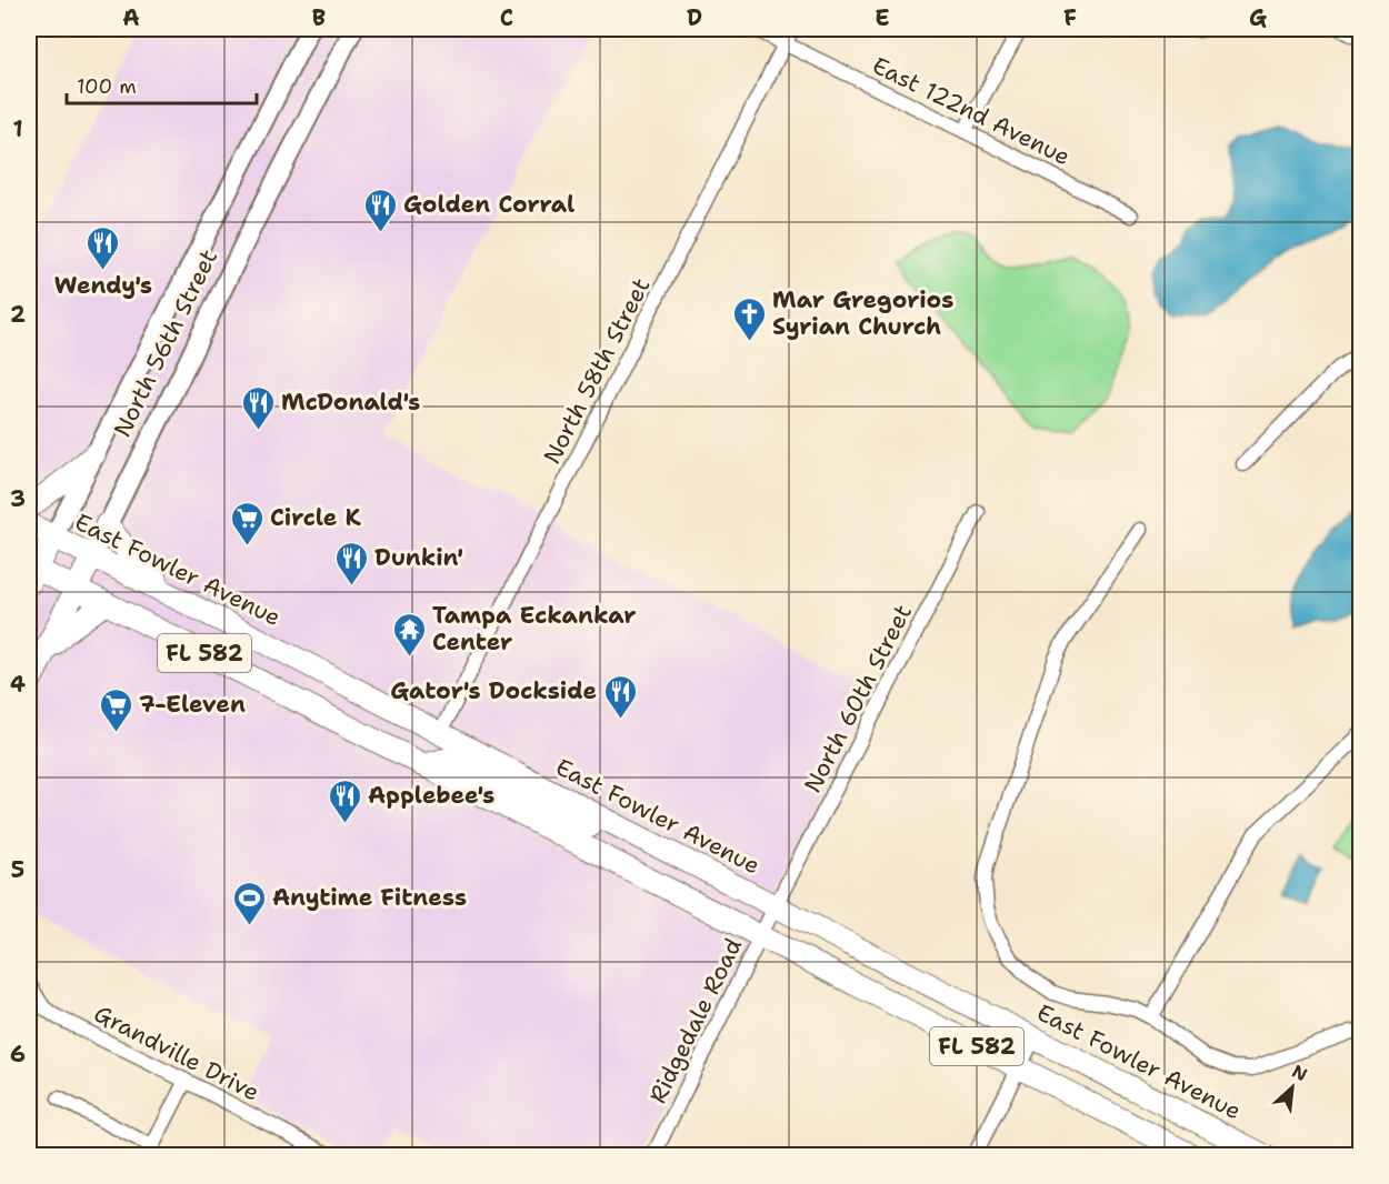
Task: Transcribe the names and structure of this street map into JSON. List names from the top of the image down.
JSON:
{
  "streets": {
    "main road": ["North 56th Street", "East Fowler Avenue", "FL 582"],
    "street": [
      "East 122nd Avenue",
      "North 58th Street",
      "North 60th Street",
      "Ridgedale Road",
      "Grandville Drive"
    ]
  },
  "crossings": [
    ["East 122nd Avenue", "North 58th Street"],
    ["North 56th Street", "East Fowler Avenue"],
    ["North 56th Street", "FL 582"],
    ["North 58th Street", "East Fowler Avenue"],
    ["East Fowler Avenue", "North 60th Street"],
    ["East Fowler Avenue", "Ridgedale Road"],
    ["FL 582", "Ridgedale Road"],
    ["North 60th Street", "Ridgedale Road"]
  ],
  "places": {
    "restaurant": [
      "Golden Corral",
      "Wendy's",
      "McDonald's",
      "Dunkin'",
      "Gator's Dockside",
      "Applebee's"
    ],
    "church": ["Mar Gregorios Syrian Church"],
    "supermarket": ["Circle K", "7-Eleven"],
    "temple": ["Tampa Eckankar Center"],
    "sports": ["Anytime Fitness"]
  },
  "scale_bar": "100 m",
  "north": "top right",
  "grid": {
    "columns": [
      "A",
      "B",
      "C",
      "D",
      "E",
      "F",
      "G"
    ],
    "rows": [
      "1",
      "2",
      "3",
      "4",
      "5",
      "6"
    ]
  }
}
